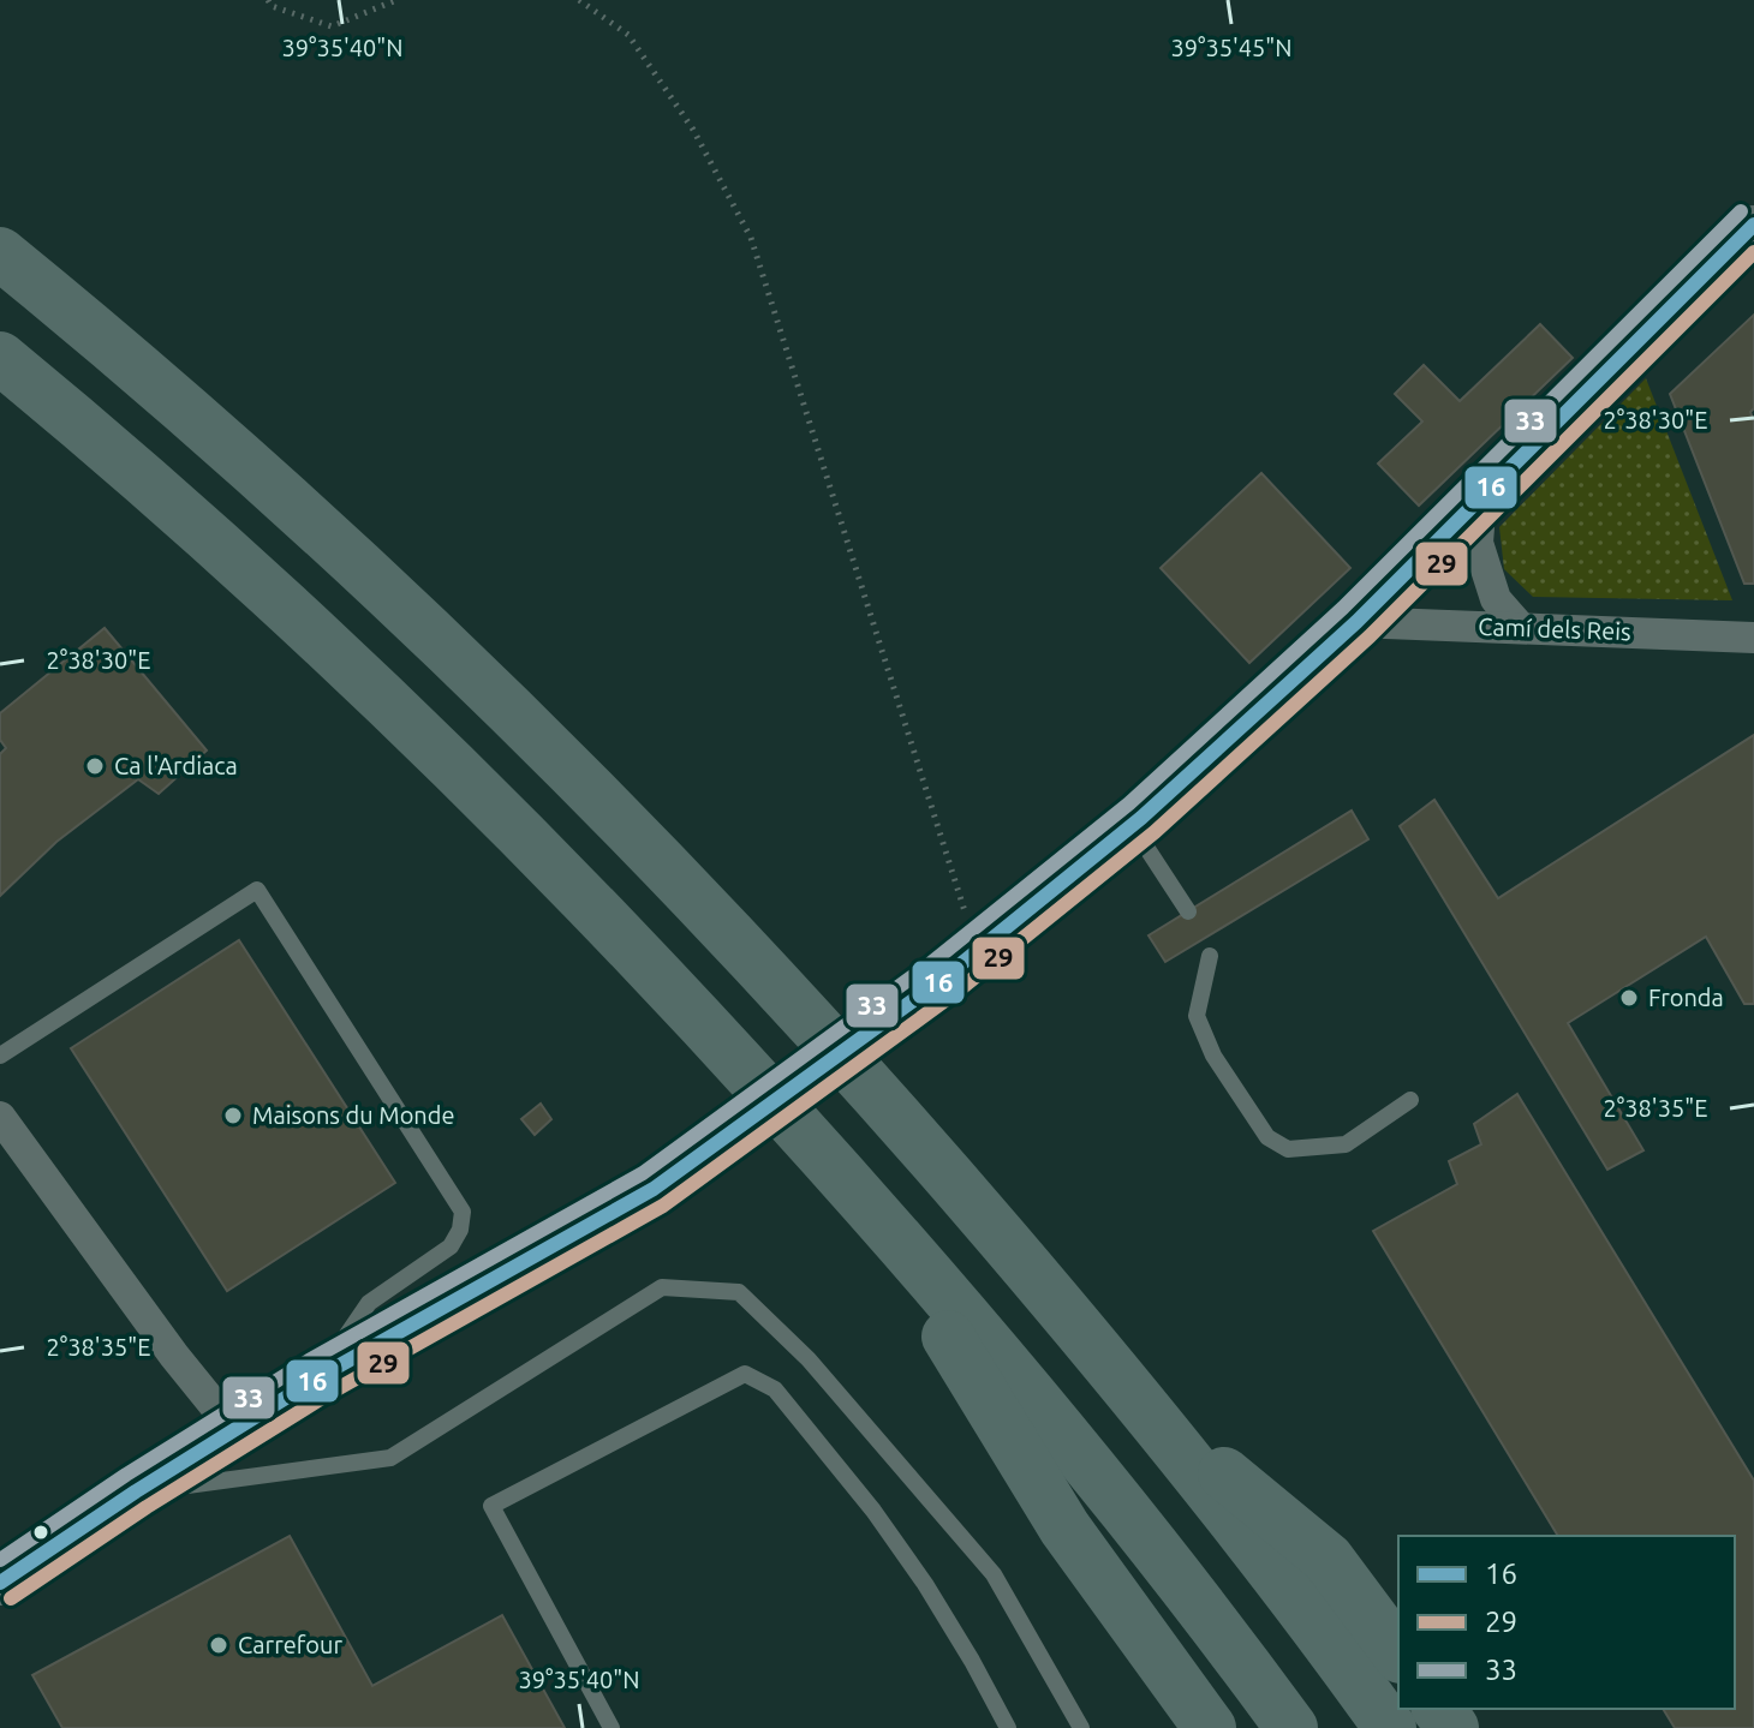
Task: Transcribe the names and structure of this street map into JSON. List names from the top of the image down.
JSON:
{
  "streets": {
    "street": ["Camí dels Reis"]
  },
  "places": [
    "Ca l'Ardiaca",
    "Fronda",
    "Maisons du Monde",
    "Carrefour"
  ],
  "lines": ["transit line 33", "transit line 16", "transit line 29"],
  "legend": ["16", "29", "33"],
  "coordinates": [
    "39°35'40\"N",
    "39°35'45\"N",
    "2°38'30\"E",
    "2°38'35\"E"
  ]
}
